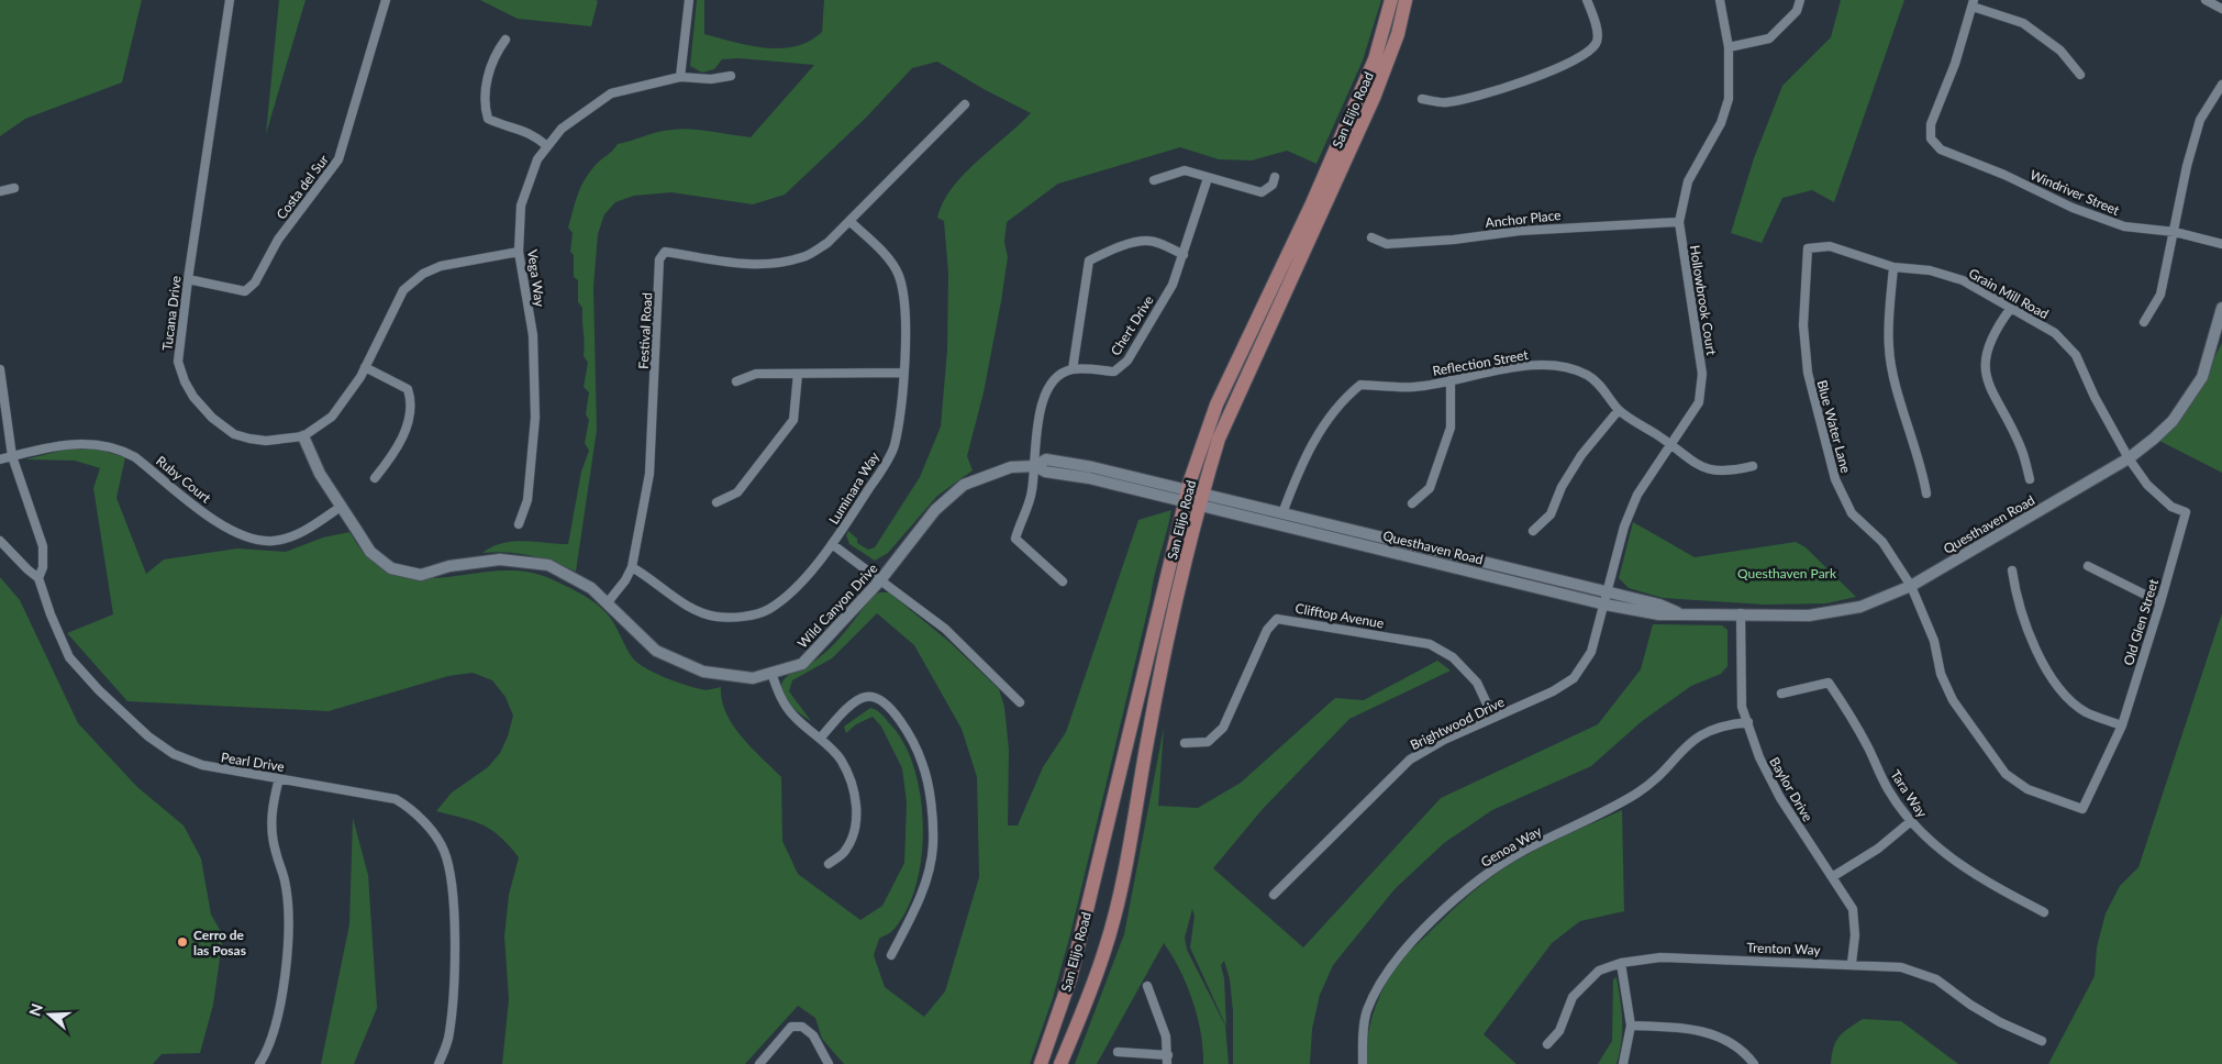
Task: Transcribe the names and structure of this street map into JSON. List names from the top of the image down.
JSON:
{
  "streets": {
    "main road": ["San Elijo Road"],
    "street": [
      "Costa del Sur",
      "Windriver Street",
      "Anchor Place",
      "Vega Way",
      "Grain Mill Road",
      "Hollowbrook Court",
      "Tucana Drive",
      "Chert Drive",
      "Festival Road",
      "Reflection Street",
      "Blue Water Lane",
      "Ruby Court",
      "Luminara Way",
      "Questhaven Road",
      "Wild Canyon Drive",
      "Clifftop Avenue",
      "Old Glen Street",
      "Brightwood Drive",
      "Pearl Drive",
      "Baylor Drive",
      "Tara Way",
      "Genoa Way",
      "Trenton Way"
    ]
  },
  "crossings": [
    ["San Elijo Road", "Questhaven Road"],
    ["San Elijo Road", "Wild Canyon Drive"],
    ["Costa del Sur", "Tucana Drive"],
    ["Anchor Place", "Hollowbrook Court"],
    ["Vega Way", "Tucana Drive"],
    ["Grain Mill Road", "Blue Water Lane"],
    ["Grain Mill Road", "Questhaven Road"],
    ["Grain Mill Road", "Old Glen Street"],
    ["Hollowbrook Court", "Reflection Street"],
    ["Hollowbrook Court", "Questhaven Road"],
    ["Hollowbrook Court", "Brightwood Drive"],
    ["Tucana Drive", "Wild Canyon Drive"],
    ["Festival Road", "Luminara Way"],
    ["Festival Road", "Wild Canyon Drive"],
    ["Reflection Street", "Questhaven Road"],
    ["Blue Water Lane", "Questhaven Road"],
    ["Blue Water Lane", "Old Glen Street"],
    ["Ruby Court", "Wild Canyon Drive"],
    ["Ruby Court", "Pearl Drive"],
    ["Questhaven Road", "Wild Canyon Drive"],
    ["Questhaven Road", "Old Glen Street"],
    ["Questhaven Road", "Brightwood Drive"],
    ["Questhaven Road", "Baylor Drive"],
    ["Clifftop Avenue", "Brightwood Drive"],
    ["Baylor Drive", "Genoa Way"],
    ["Baylor Drive", "Trenton Way"]
  ],
  "parks": ["Questhaven Park"],
  "places": ["Cerro de las Posas"],
  "north": "left"
}
